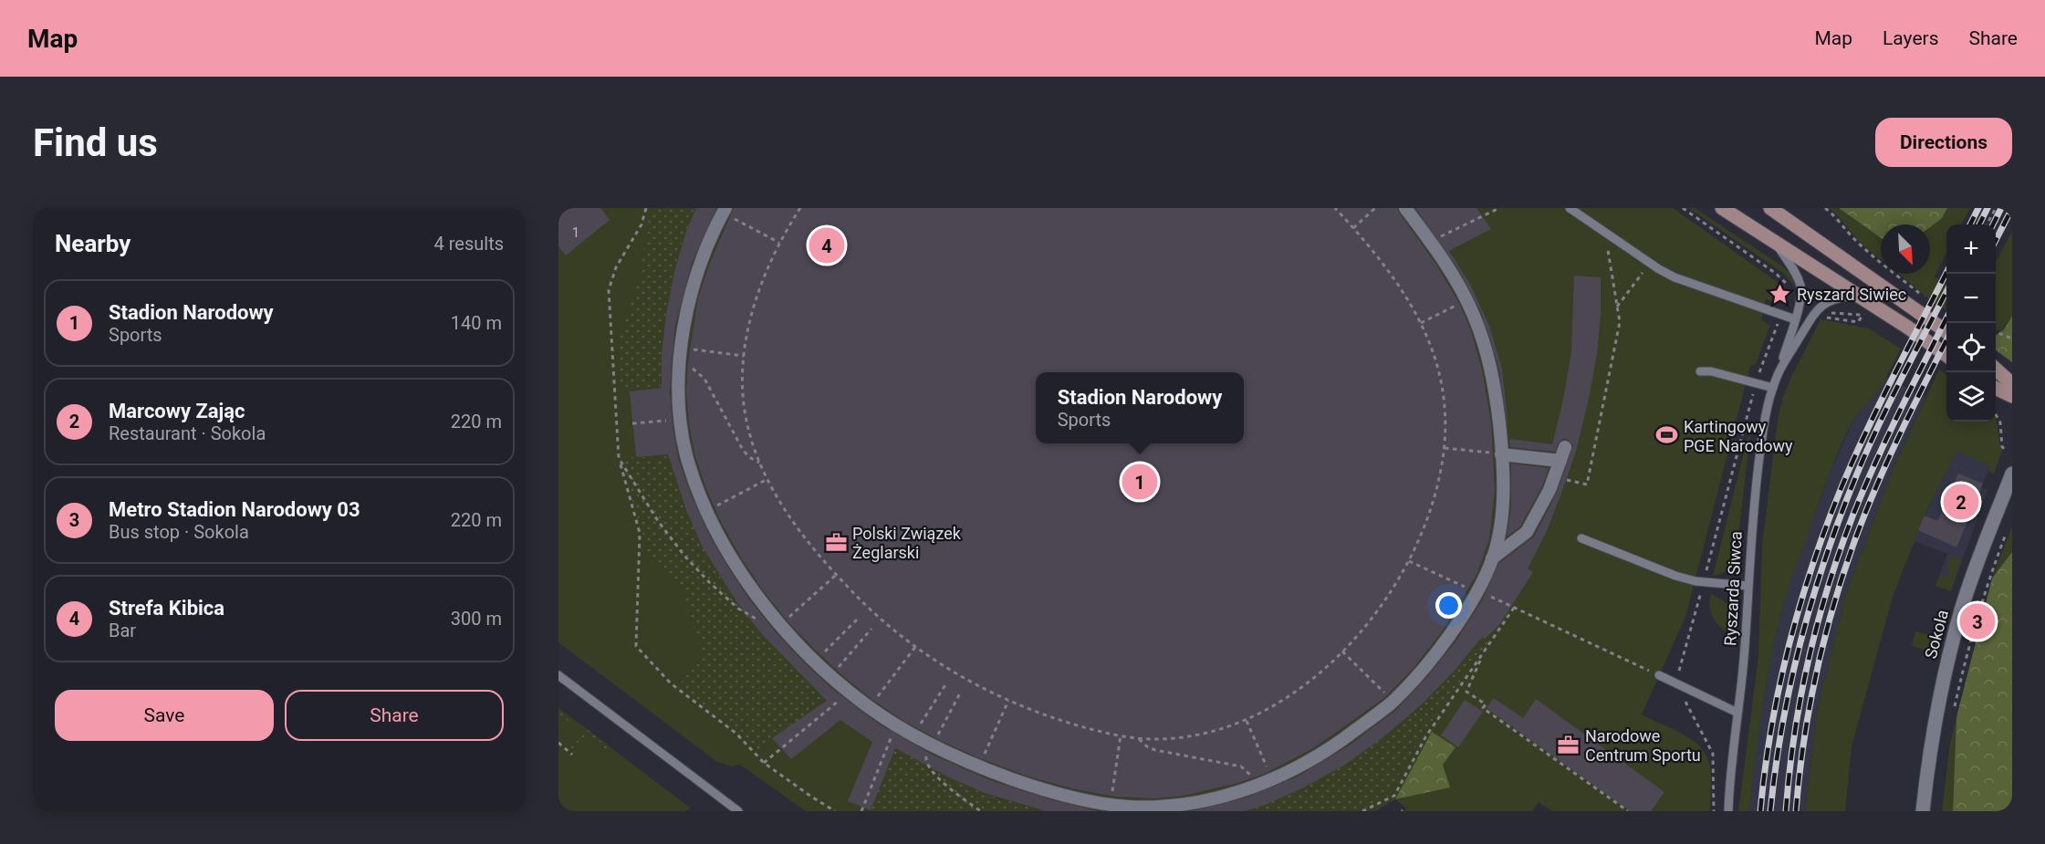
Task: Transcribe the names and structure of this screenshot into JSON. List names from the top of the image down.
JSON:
{
  "streets": {
    "street": ["Sokola"],
    "lane": ["Ryszarda Siwca"]
  },
  "places": {
    "place": ["Ryszard Siwiec"],
    "sports": ["Kartingowy PGE Narodowy"],
    "office": ["Polski Związek Żeglarski", "Narodowe Centrum Sportu"]
  },
  "house_numbers": ["1"],
  "north": "bottom right",
  "page": {
    "header": "Map",
    "nav": ["Map", "Layers", "Share"],
    "buttons": [
      "Directions",
      ["Save", "Share"]
    ],
    "title": "Find us",
    "heading": ["Nearby", "4 results"],
    "map_buttons": ["+", "−"],
    "pins": [
      "4",
      "1",
      "2",
      "3"
    ],
    "list": [
      {
        "mark": "1",
        "name": "Stadion Narodowy",
        "note": "Sports",
        "value": "140 m"
      },
      {
        "mark": "2",
        "name": "Marcowy Zając",
        "note": "Restaurant · Sokola",
        "value": "220 m"
      },
      {
        "mark": "3",
        "name": "Metro Stadion Narodowy 03",
        "note": "Bus stop · Sokola",
        "value": "220 m"
      },
      {
        "mark": "4",
        "name": "Strefa Kibica",
        "note": "Bar",
        "value": "300 m"
      }
    ],
    "popup": ["Stadion Narodowy", "Sports"]
  }
}
